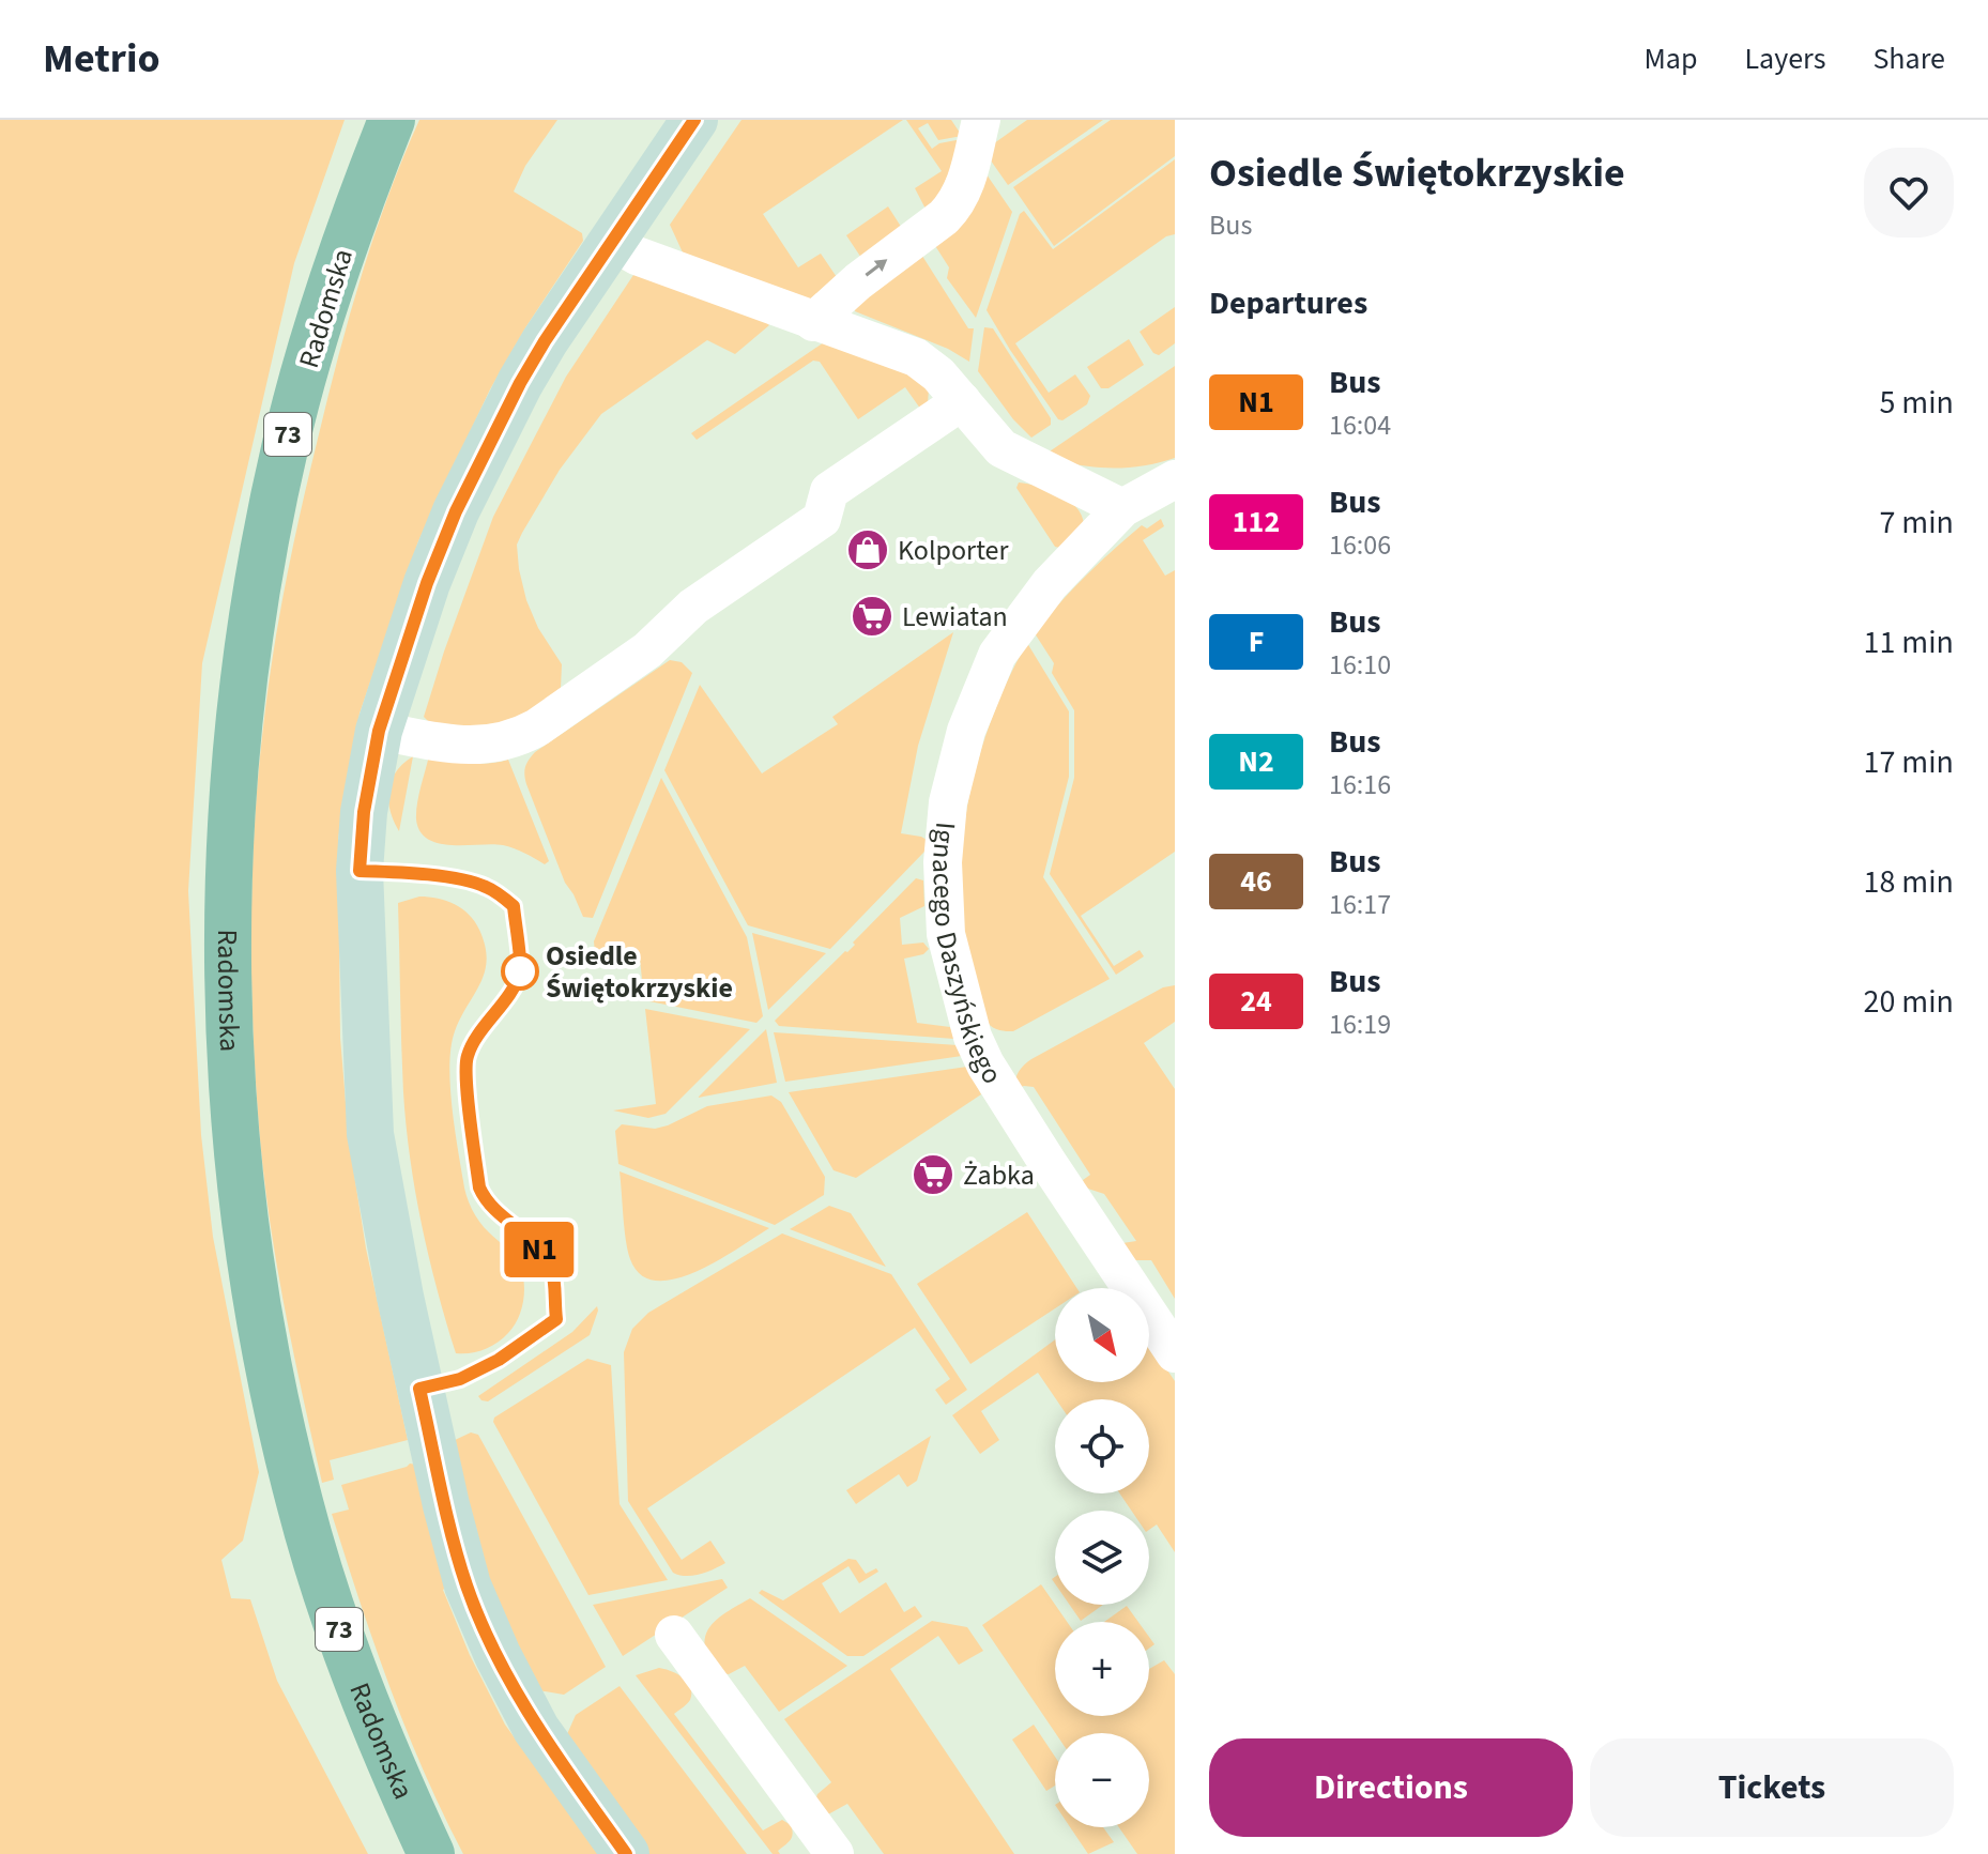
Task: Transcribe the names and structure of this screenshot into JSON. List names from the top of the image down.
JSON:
{
  "streets": {
    "main road": ["Radomska", "73"],
    "street": ["Ignacego Daszyńskiego"]
  },
  "places": {
    "shop": ["Kolporter"],
    "supermarket": ["Lewiatan", "Żabka"],
    "other": ["Osiedle Świętokrzyskie"]
  },
  "lines": ["bus line N1"],
  "north": "bottom right",
  "page": {
    "header": "Metrio",
    "nav": ["Map", "Layers", "Share"],
    "on_map": "N1",
    "heading": [
      ["Osiedle Świętokrzyskie", "Bus"],
      "Departures"
    ],
    "list": [
      {
        "mark": "N1",
        "name": "Bus",
        "note": "16:04",
        "value": "5 min"
      },
      {
        "mark": "112",
        "name": "Bus",
        "note": "16:06",
        "value": "7 min"
      },
      {
        "mark": "F",
        "name": "Bus",
        "note": "16:10",
        "value": "11 min"
      },
      {
        "mark": "N2",
        "name": "Bus",
        "note": "16:16",
        "value": "17 min"
      },
      {
        "mark": "46",
        "name": "Bus",
        "note": "16:17",
        "value": "18 min"
      },
      {
        "mark": "24",
        "name": "Bus",
        "note": "16:19",
        "value": "20 min"
      }
    ],
    "map_buttons": ["+", "−"],
    "buttons": ["Directions", "Tickets"]
  }
}
